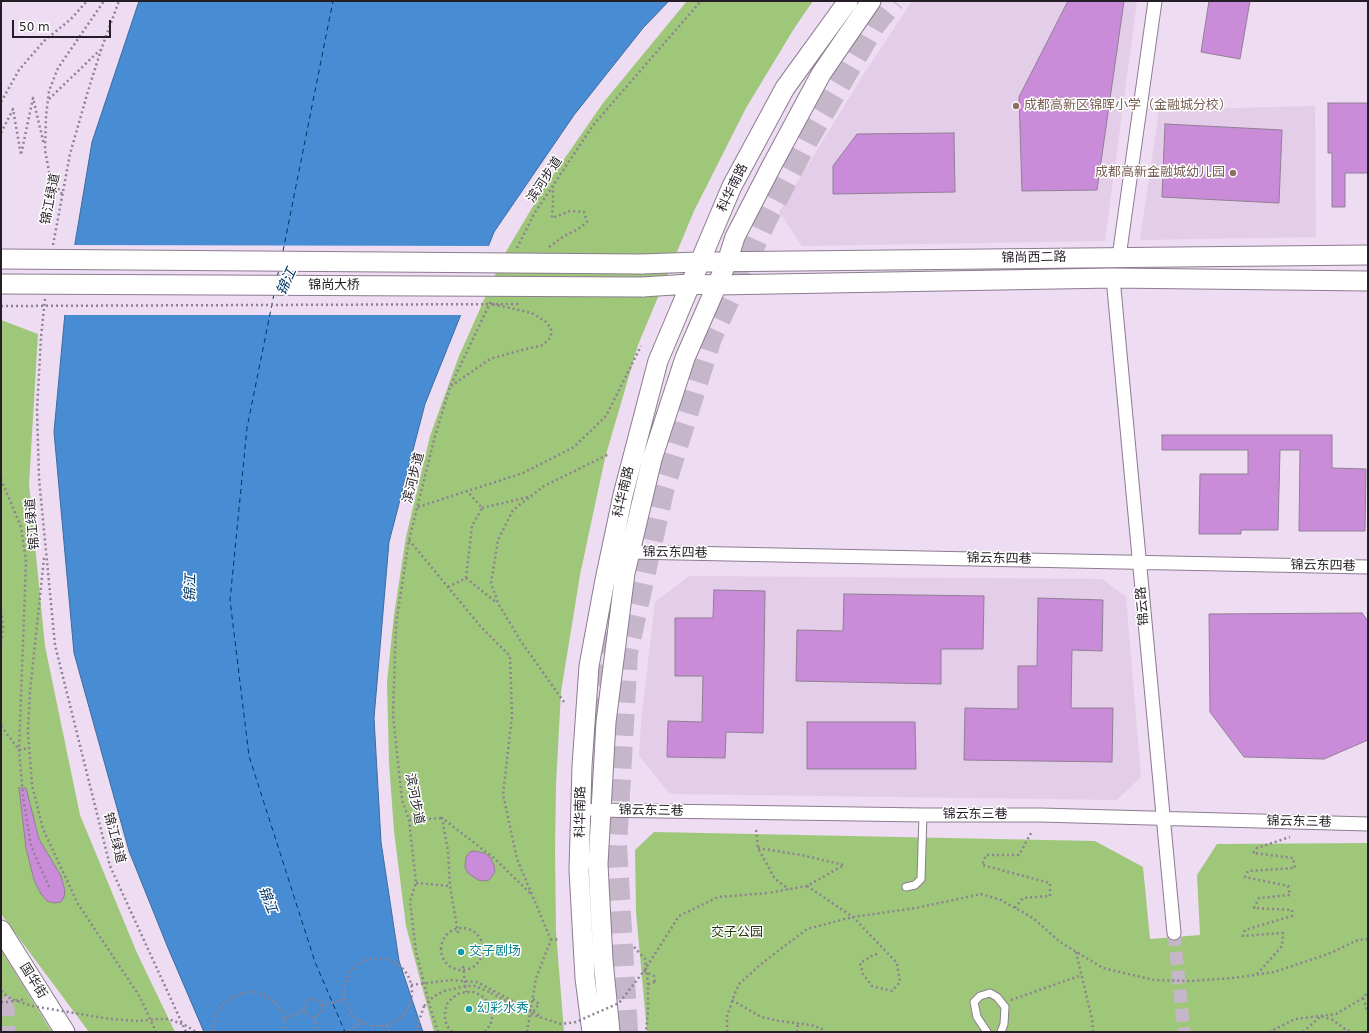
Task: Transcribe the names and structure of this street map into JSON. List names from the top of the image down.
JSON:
{
  "streets": {
    "street": [
      "科华南路",
      "锦尚西二路",
      "锦尚大桥",
      "锦云东四巷",
      "锦云路",
      "锦云东三巷",
      "国华街"
    ],
    "path": ["滨河步道", "锦江绿道"]
  },
  "crossings": [
    ["科华南路", "锦尚西二路"],
    ["科华南路", "锦尚大桥"],
    ["科华南路", "锦云东四巷"],
    ["科华南路", "锦云东三巷"],
    ["锦尚西二路", "锦尚大桥"],
    ["锦尚大桥", "锦云路"],
    ["锦云东四巷", "锦云路"],
    ["锦云路", "锦云东三巷"]
  ],
  "water": ["锦江"],
  "parks": ["交子公园"],
  "places": [
    "成都高新区锦晖小学（金融城分校）",
    "成都高新金融城幼儿园",
    "交子剧场",
    "幻彩水秀"
  ],
  "scale_bar": "50 m"
}
